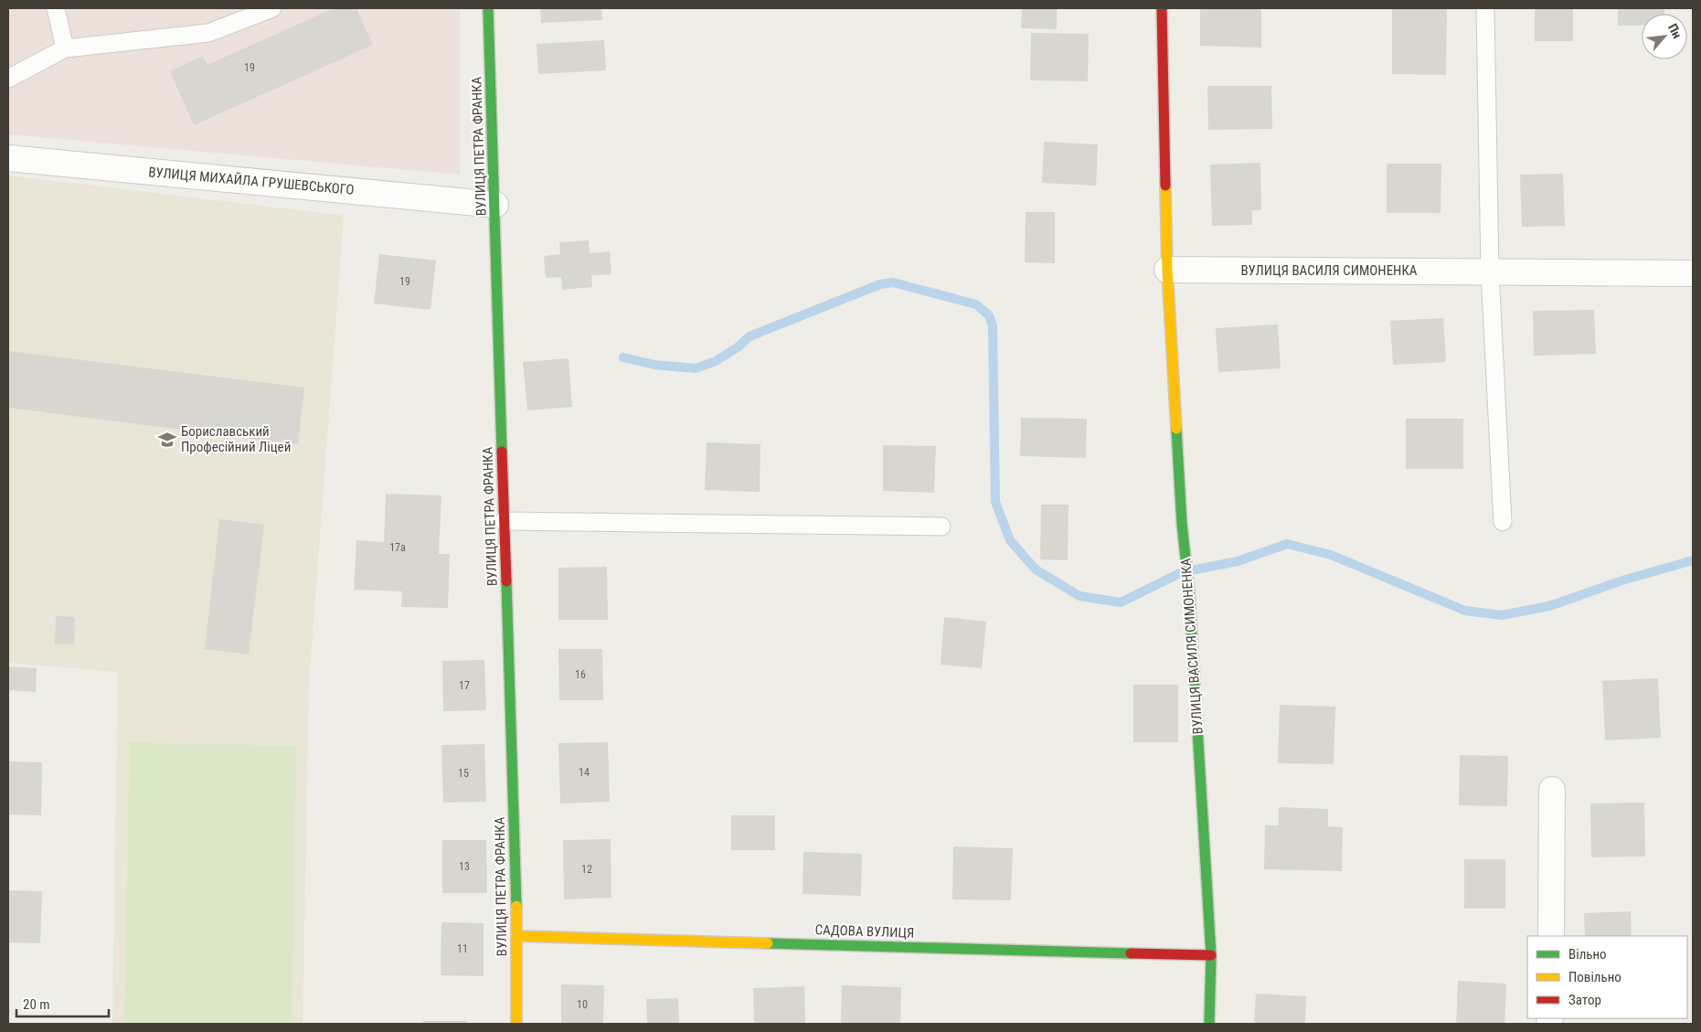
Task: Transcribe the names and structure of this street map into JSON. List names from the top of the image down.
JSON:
{
  "streets": {
    "street": [
      "ВУЛИЦЯ ПЕТРА ФРАНКА",
      "ВУЛИЦЯ МИХАЙЛА ГРУШЕВСЬКОГО",
      "ВУЛИЦЯ ВАСИЛЯ СИМОНЕНКА",
      "САДОВА ВУЛИЦЯ"
    ]
  },
  "crossings": [
    ["ВУЛИЦЯ ПЕТРА ФРАНКА", "ВУЛИЦЯ МИХАЙЛА ГРУШЕВСЬКОГО"],
    ["ВУЛИЦЯ ПЕТРА ФРАНКА", "САДОВА ВУЛИЦЯ"],
    ["ВУЛИЦЯ ВАСИЛЯ СИМОНЕНКА", "САДОВА ВУЛИЦЯ"]
  ],
  "places": {
    "school or university": ["Бориславський Професійний Ліцей"]
  },
  "house_numbers": [
    "19",
    "19",
    "17а",
    "16",
    "17",
    "14",
    "15",
    "13",
    "12",
    "11",
    "10"
  ],
  "legend": ["Вільно", "Повільно", "Затор"],
  "scale_bar": "20 m",
  "north": "top right"
}
